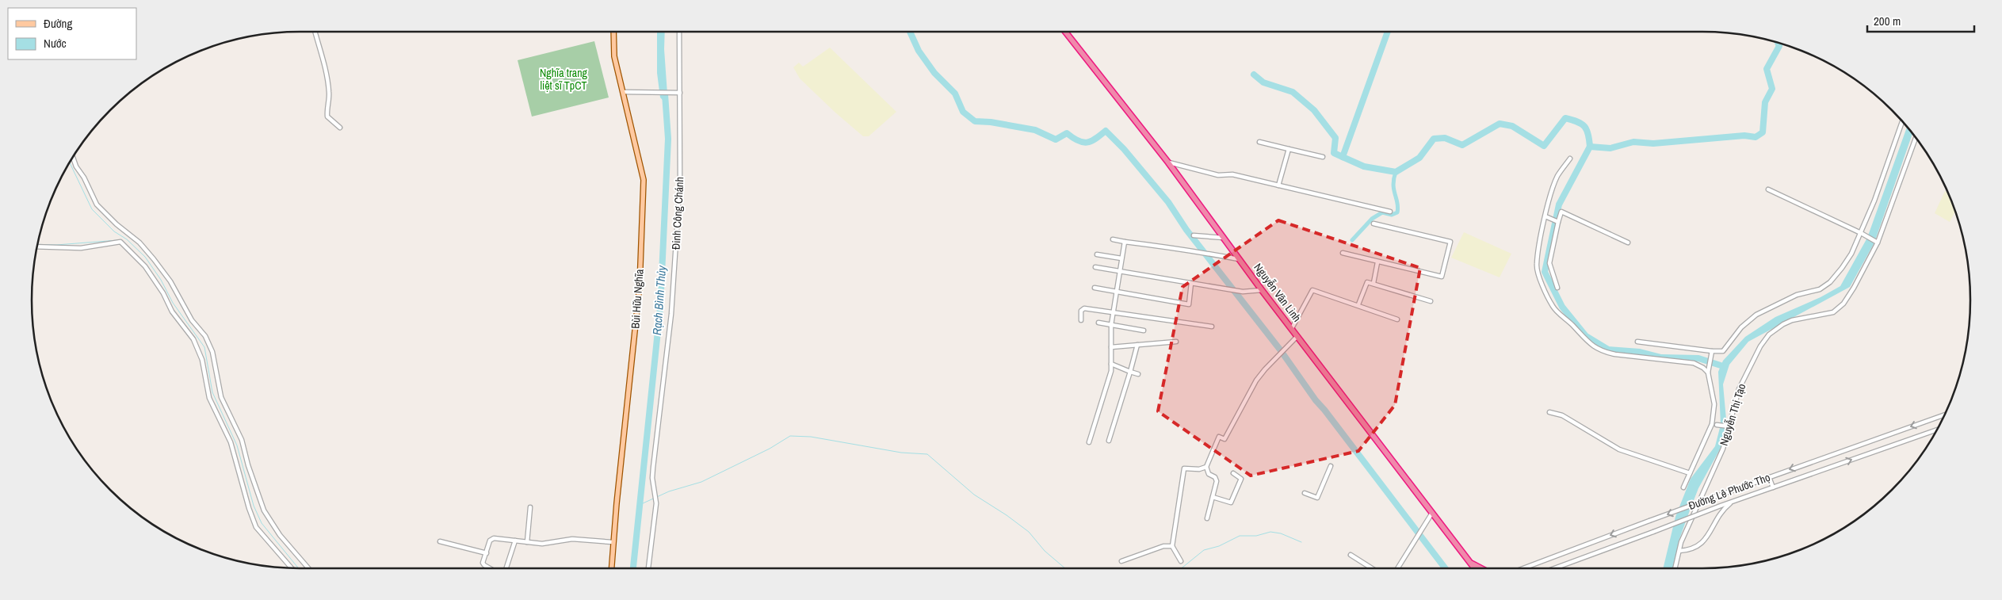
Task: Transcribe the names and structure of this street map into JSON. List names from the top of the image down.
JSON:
{
  "streets": {
    "highway": ["Nguyễn Văn Linh"],
    "main road": ["Bùi Hữu Nghĩa"],
    "street": ["Đinh Công Chánh", "Nguyễn Thị Tạo", "Đường Lê Phước Thọ"]
  },
  "water": ["Rạch Bình Thủy"],
  "parks": ["Nghĩa trang liệt sĩ TpCT"],
  "legend": ["Đường", "Nước"],
  "scale_bar": "200 m"
}
